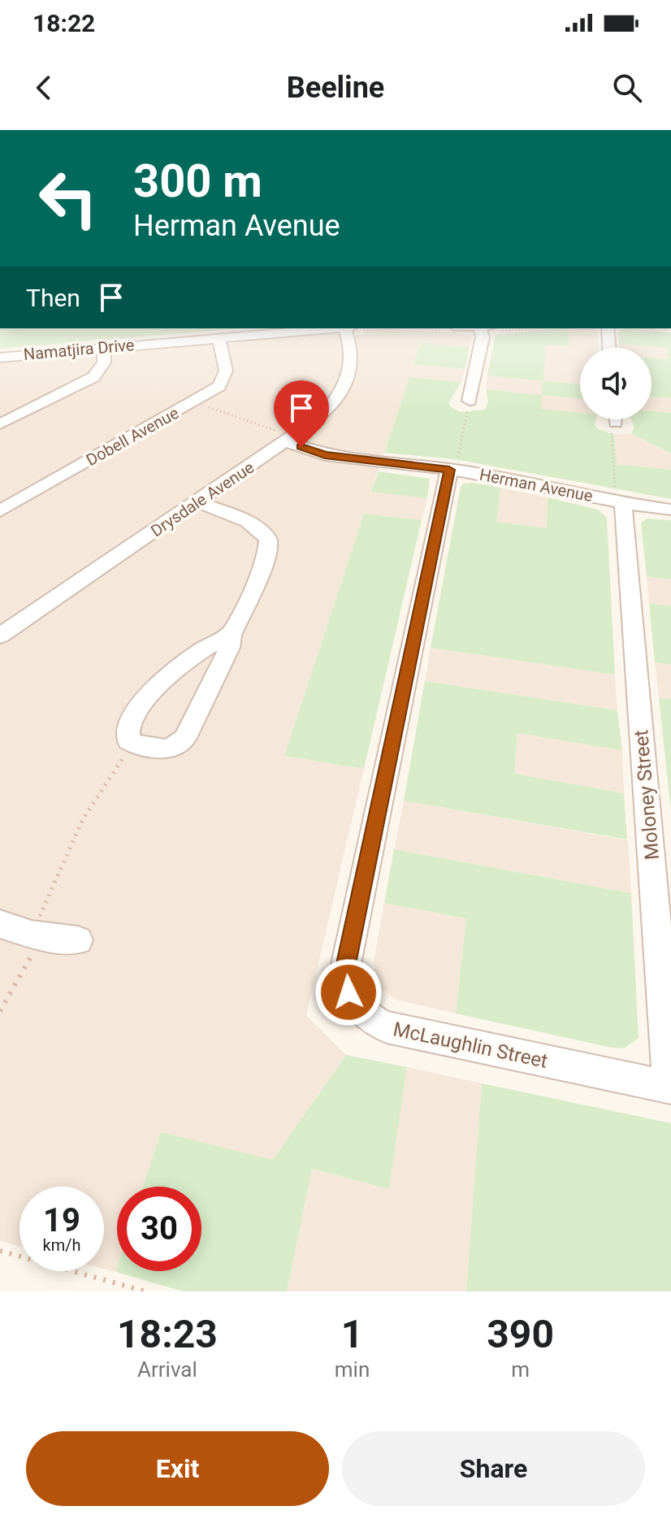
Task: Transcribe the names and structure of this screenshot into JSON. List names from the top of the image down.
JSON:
{
  "streets": {
    "street": [
      "Namatjira Drive",
      "Dobell Avenue",
      "Herman Avenue",
      "Drysdale Avenue",
      "Moloney Street",
      "McLaughlin Street"
    ]
  },
  "crossings": [
    ["Namatjira Drive", "Dobell Avenue"],
    ["Herman Avenue", "Drysdale Avenue"],
    ["Herman Avenue", "Moloney Street"],
    ["Herman Avenue", "McLaughlin Street"],
    ["Moloney Street", "McLaughlin Street"]
  ],
  "page": {
    "status": "18:22",
    "header": "Beeline",
    "turn": ["300 m", "Herman Avenue"],
    "then": "Then",
    "speed": "19 km/h",
    "limit": "30",
    "eta": [
      "18:23",
      "Arrival",
      "1",
      "min",
      "390",
      "m"
    ],
    "buttons": ["Exit", "Share"]
  }
}
